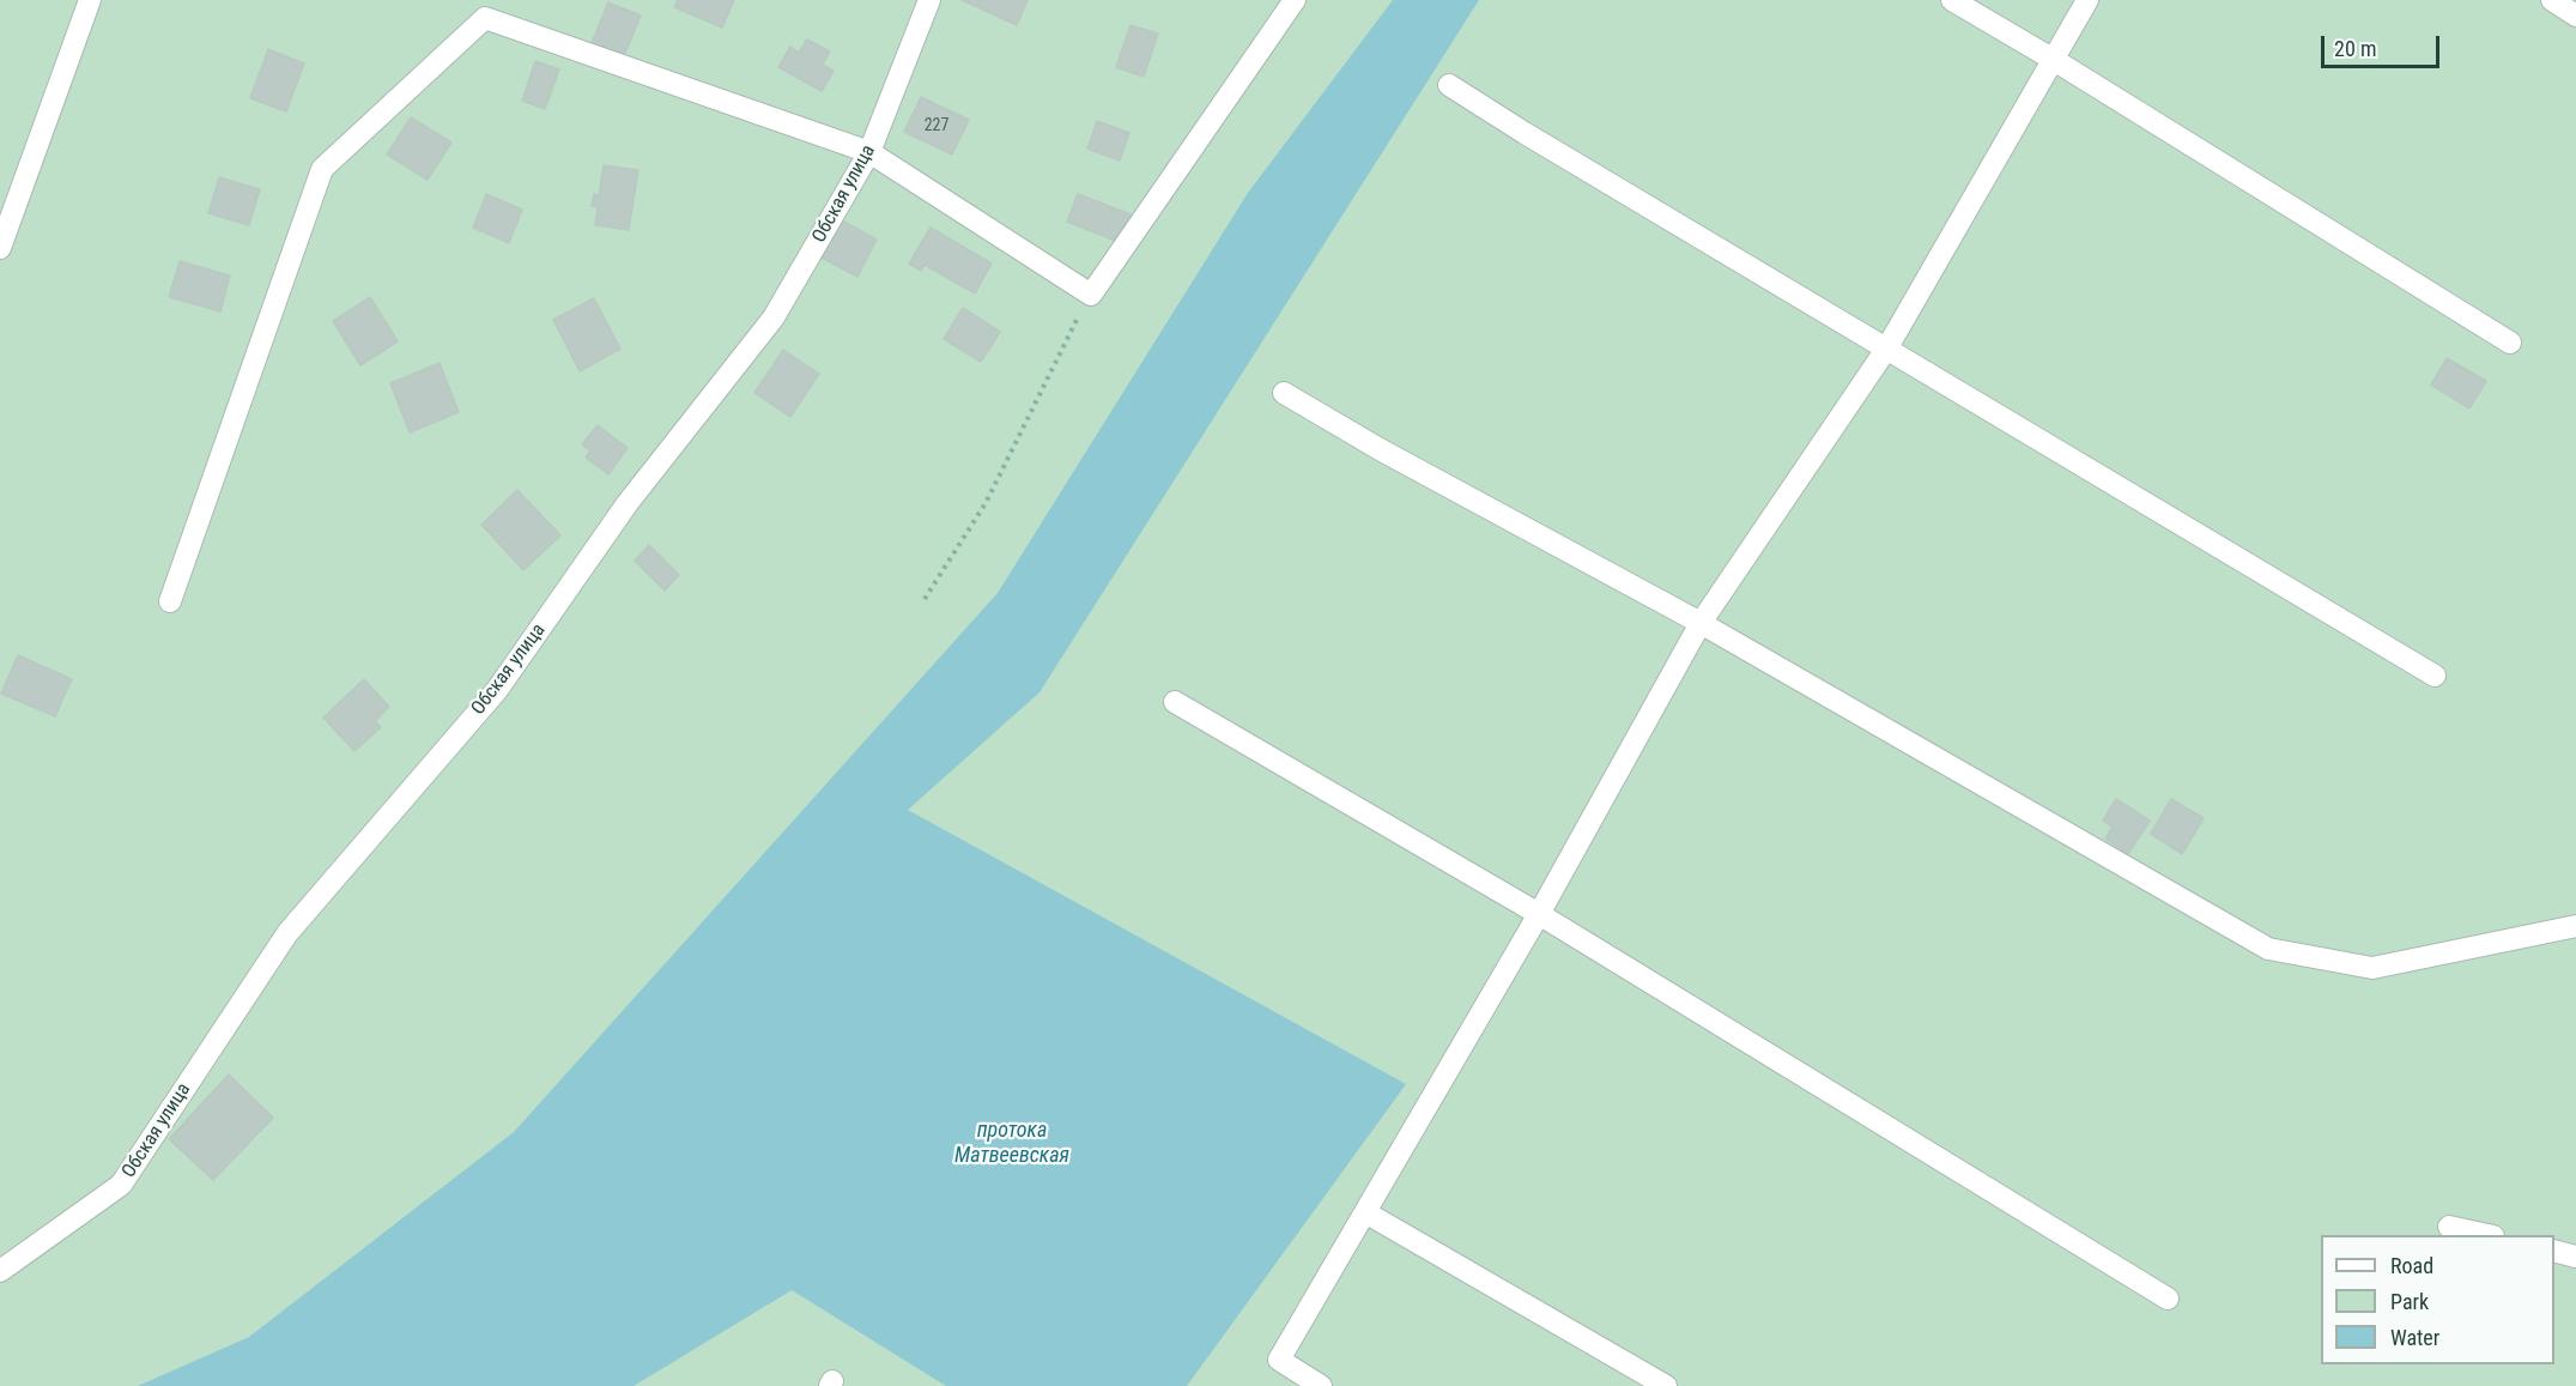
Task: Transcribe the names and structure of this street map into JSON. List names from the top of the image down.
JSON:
{
  "streets": {
    "street": ["Обская улица"]
  },
  "water": ["протока Матвеевская"],
  "house_numbers": ["227"],
  "legend": ["Road", "Park", "Water"],
  "scale_bar": "20 m"
}
